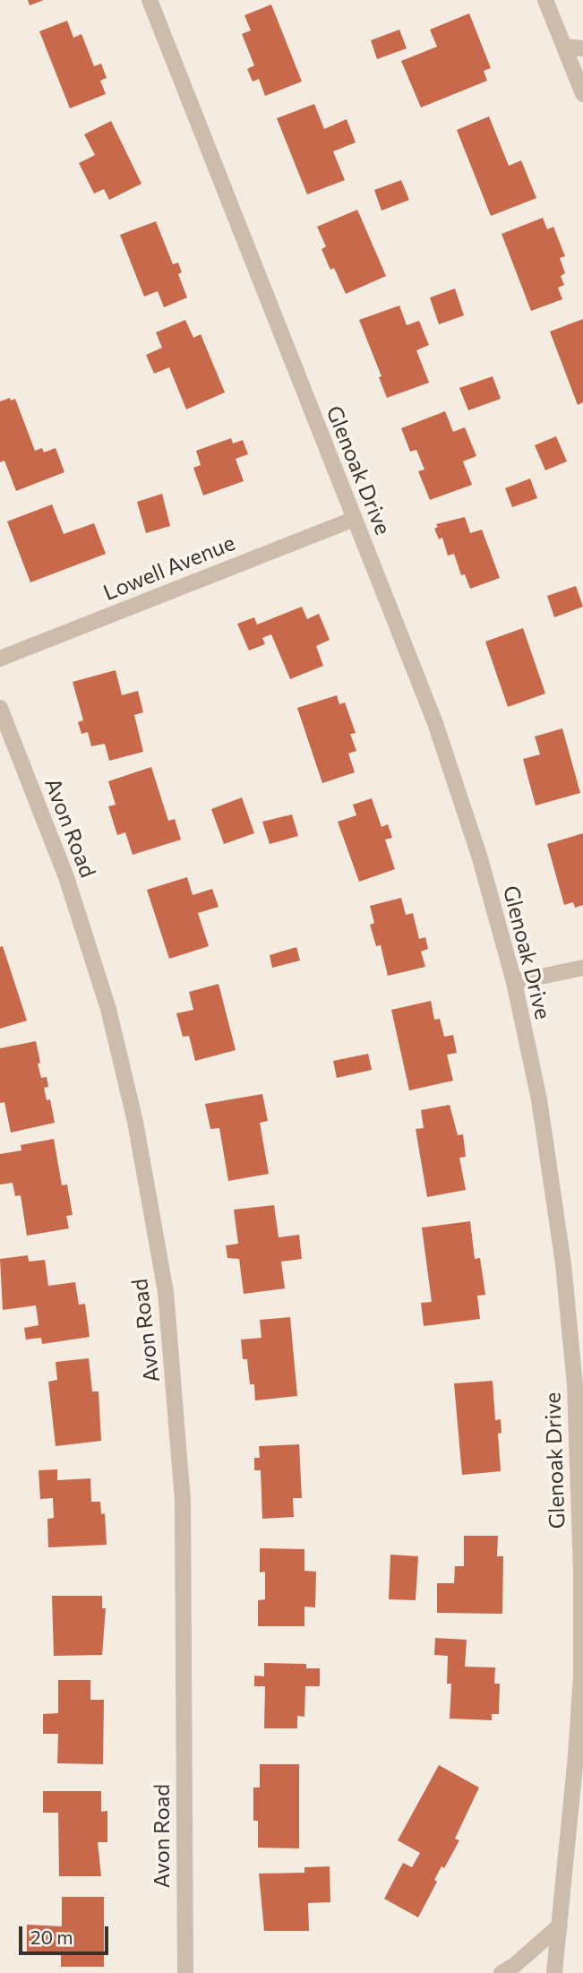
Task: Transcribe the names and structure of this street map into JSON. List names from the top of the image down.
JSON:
{
  "streets": {
    "street": ["Glenoak Drive", "Lowell Avenue", "Avon Road"]
  },
  "crossings": [
    ["Glenoak Drive", "Lowell Avenue"]
  ],
  "scale_bar": "20 m"
}
